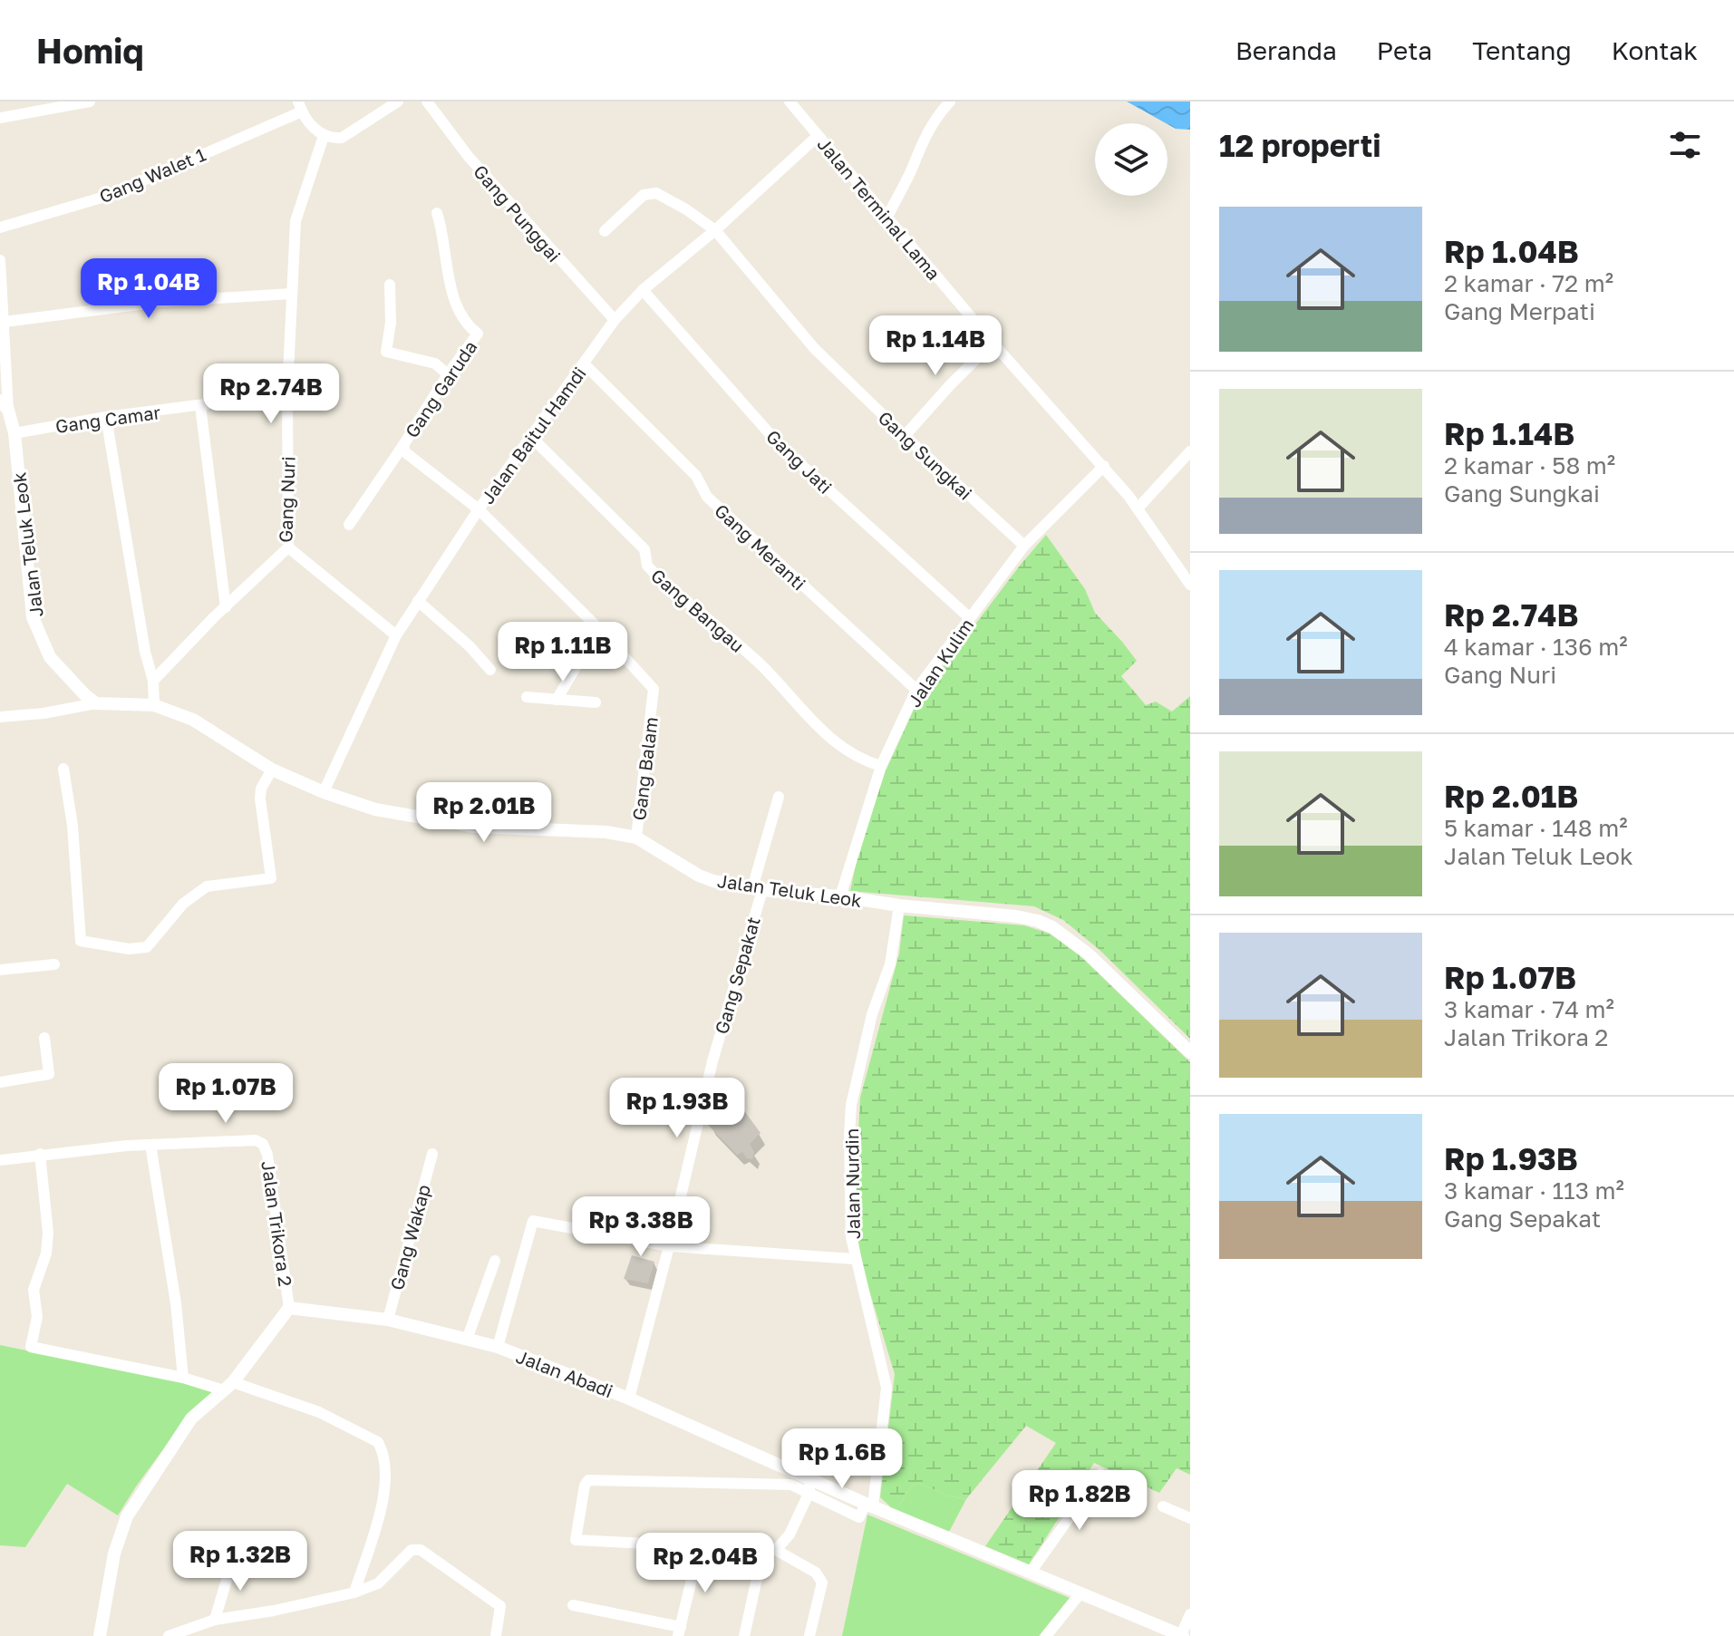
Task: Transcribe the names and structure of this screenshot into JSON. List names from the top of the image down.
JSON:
{
  "streets": {
    "street": [
      "Gang Walet 1",
      "Jalan Terminal Lama",
      "Gang Punggai",
      "Gang Garuda",
      "Gang Camar",
      "Jalan Baitul Hamdi",
      "Gang Sungkai",
      "Gang Jati",
      "Gang Nuri",
      "Jalan Teluk Leok",
      "Gang Meranti",
      "Gang Bangau",
      "Jalan Kulim",
      "Gang Balam",
      "Gang Sepakat",
      "Jalan Nurdin",
      "Jalan Trikora 2",
      "Gang Wakap",
      "Jalan Abadi"
    ]
  },
  "crossings": [
    ["Jalan Terminal Lama", "Jalan Baitul Hamdi"],
    ["Jalan Terminal Lama", "Jalan Kulim"],
    ["Gang Punggai", "Jalan Baitul Hamdi"],
    ["Gang Garuda", "Jalan Baitul Hamdi"],
    ["Gang Garuda", "Gang Balam"],
    ["Gang Camar", "Gang Nuri"],
    ["Gang Camar", "Jalan Teluk Leok"],
    ["Jalan Baitul Hamdi", "Gang Sungkai"],
    ["Jalan Baitul Hamdi", "Gang Jati"],
    ["Jalan Baitul Hamdi", "Jalan Teluk Leok"],
    ["Jalan Baitul Hamdi", "Gang Meranti"],
    ["Jalan Baitul Hamdi", "Gang Bangau"],
    ["Jalan Baitul Hamdi", "Gang Balam"],
    ["Gang Sungkai", "Jalan Kulim"],
    ["Gang Jati", "Jalan Kulim"],
    ["Jalan Teluk Leok", "Jalan Kulim"],
    ["Jalan Teluk Leok", "Gang Balam"],
    ["Jalan Teluk Leok", "Gang Sepakat"],
    ["Jalan Teluk Leok", "Jalan Nurdin"],
    ["Gang Meranti", "Jalan Kulim"],
    ["Gang Bangau", "Jalan Kulim"],
    ["Gang Sepakat", "Jalan Abadi"],
    ["Jalan Nurdin", "Jalan Abadi"],
    ["Jalan Trikora 2", "Jalan Abadi"],
    ["Gang Wakap", "Jalan Abadi"]
  ],
  "page": {
    "header": "Homiq",
    "nav": [
      "Beranda",
      "Peta",
      "Tentang",
      "Kontak"
    ],
    "heading": "12 properti",
    "list": [
      {
        "name": "Rp 1.04B",
        "note": "2 kamar · 72 m² · Gang Merpati"
      },
      {
        "name": "Rp 1.14B",
        "note": "2 kamar · 58 m² · Gang Sungkai"
      },
      {
        "name": "Rp 2.74B",
        "note": "4 kamar · 136 m² · Gang Nuri"
      },
      {
        "name": "Rp 2.01B",
        "note": "5 kamar · 148 m² · Jalan Teluk Leok"
      },
      {
        "name": "Rp 1.07B",
        "note": "3 kamar · 74 m² · Jalan Trikora 2"
      },
      {
        "name": "Rp 1.93B",
        "note": "3 kamar · 113 m² · Gang Sepakat"
      }
    ],
    "price": [
      "Rp 1.04B",
      "Rp 1.14B",
      "Rp 2.74B",
      "Rp 1.11B",
      "Rp 2.01B",
      "Rp 1.07B",
      "Rp 1.93B",
      "Rp 3.38B",
      "Rp 1.6B",
      "Rp 1.82B",
      "Rp 1.32B",
      "Rp 2.04B"
    ]
  }
}
